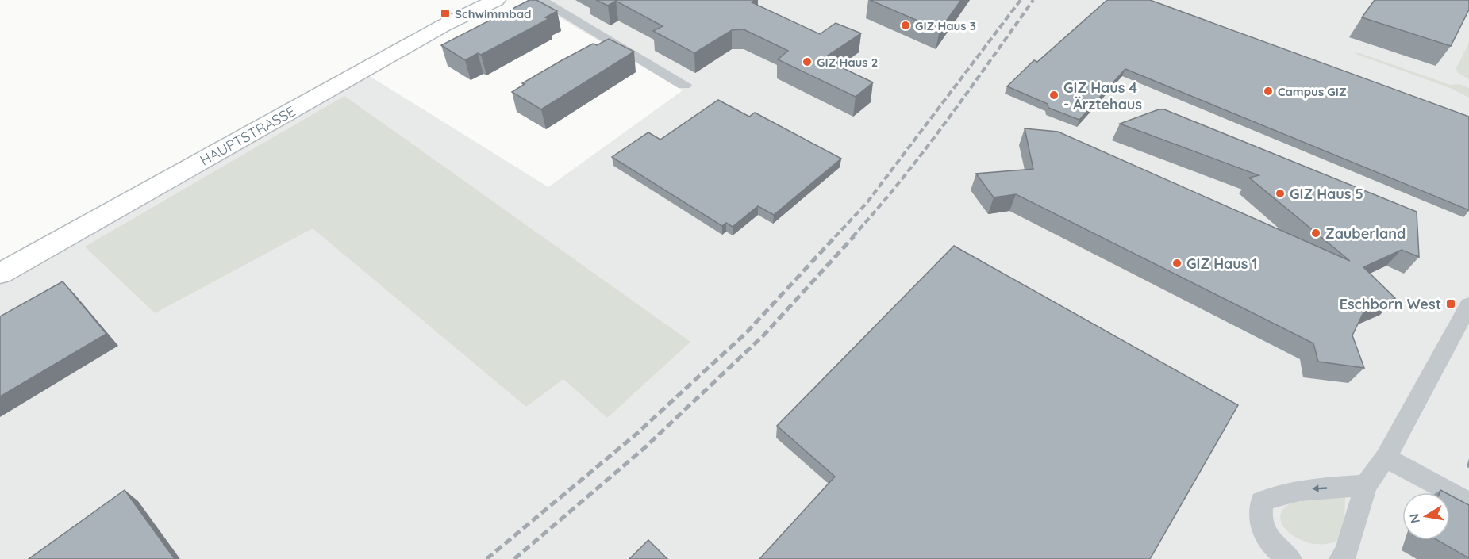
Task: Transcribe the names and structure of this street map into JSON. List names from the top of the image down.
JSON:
{
  "streets": {
    "street": ["HAUPTSTRASSE"]
  },
  "places": {
    "transit": ["Schwimmbad", "Eschborn West"],
    "other": [
      "GIZ Haus 3",
      "GIZ Haus 2",
      "Campus GIZ",
      "GIZ Haus 4 - Ärztehaus",
      "GIZ Haus 5",
      "Zauberland",
      "GIZ Haus 1"
    ]
  },
  "north": "left"
}
